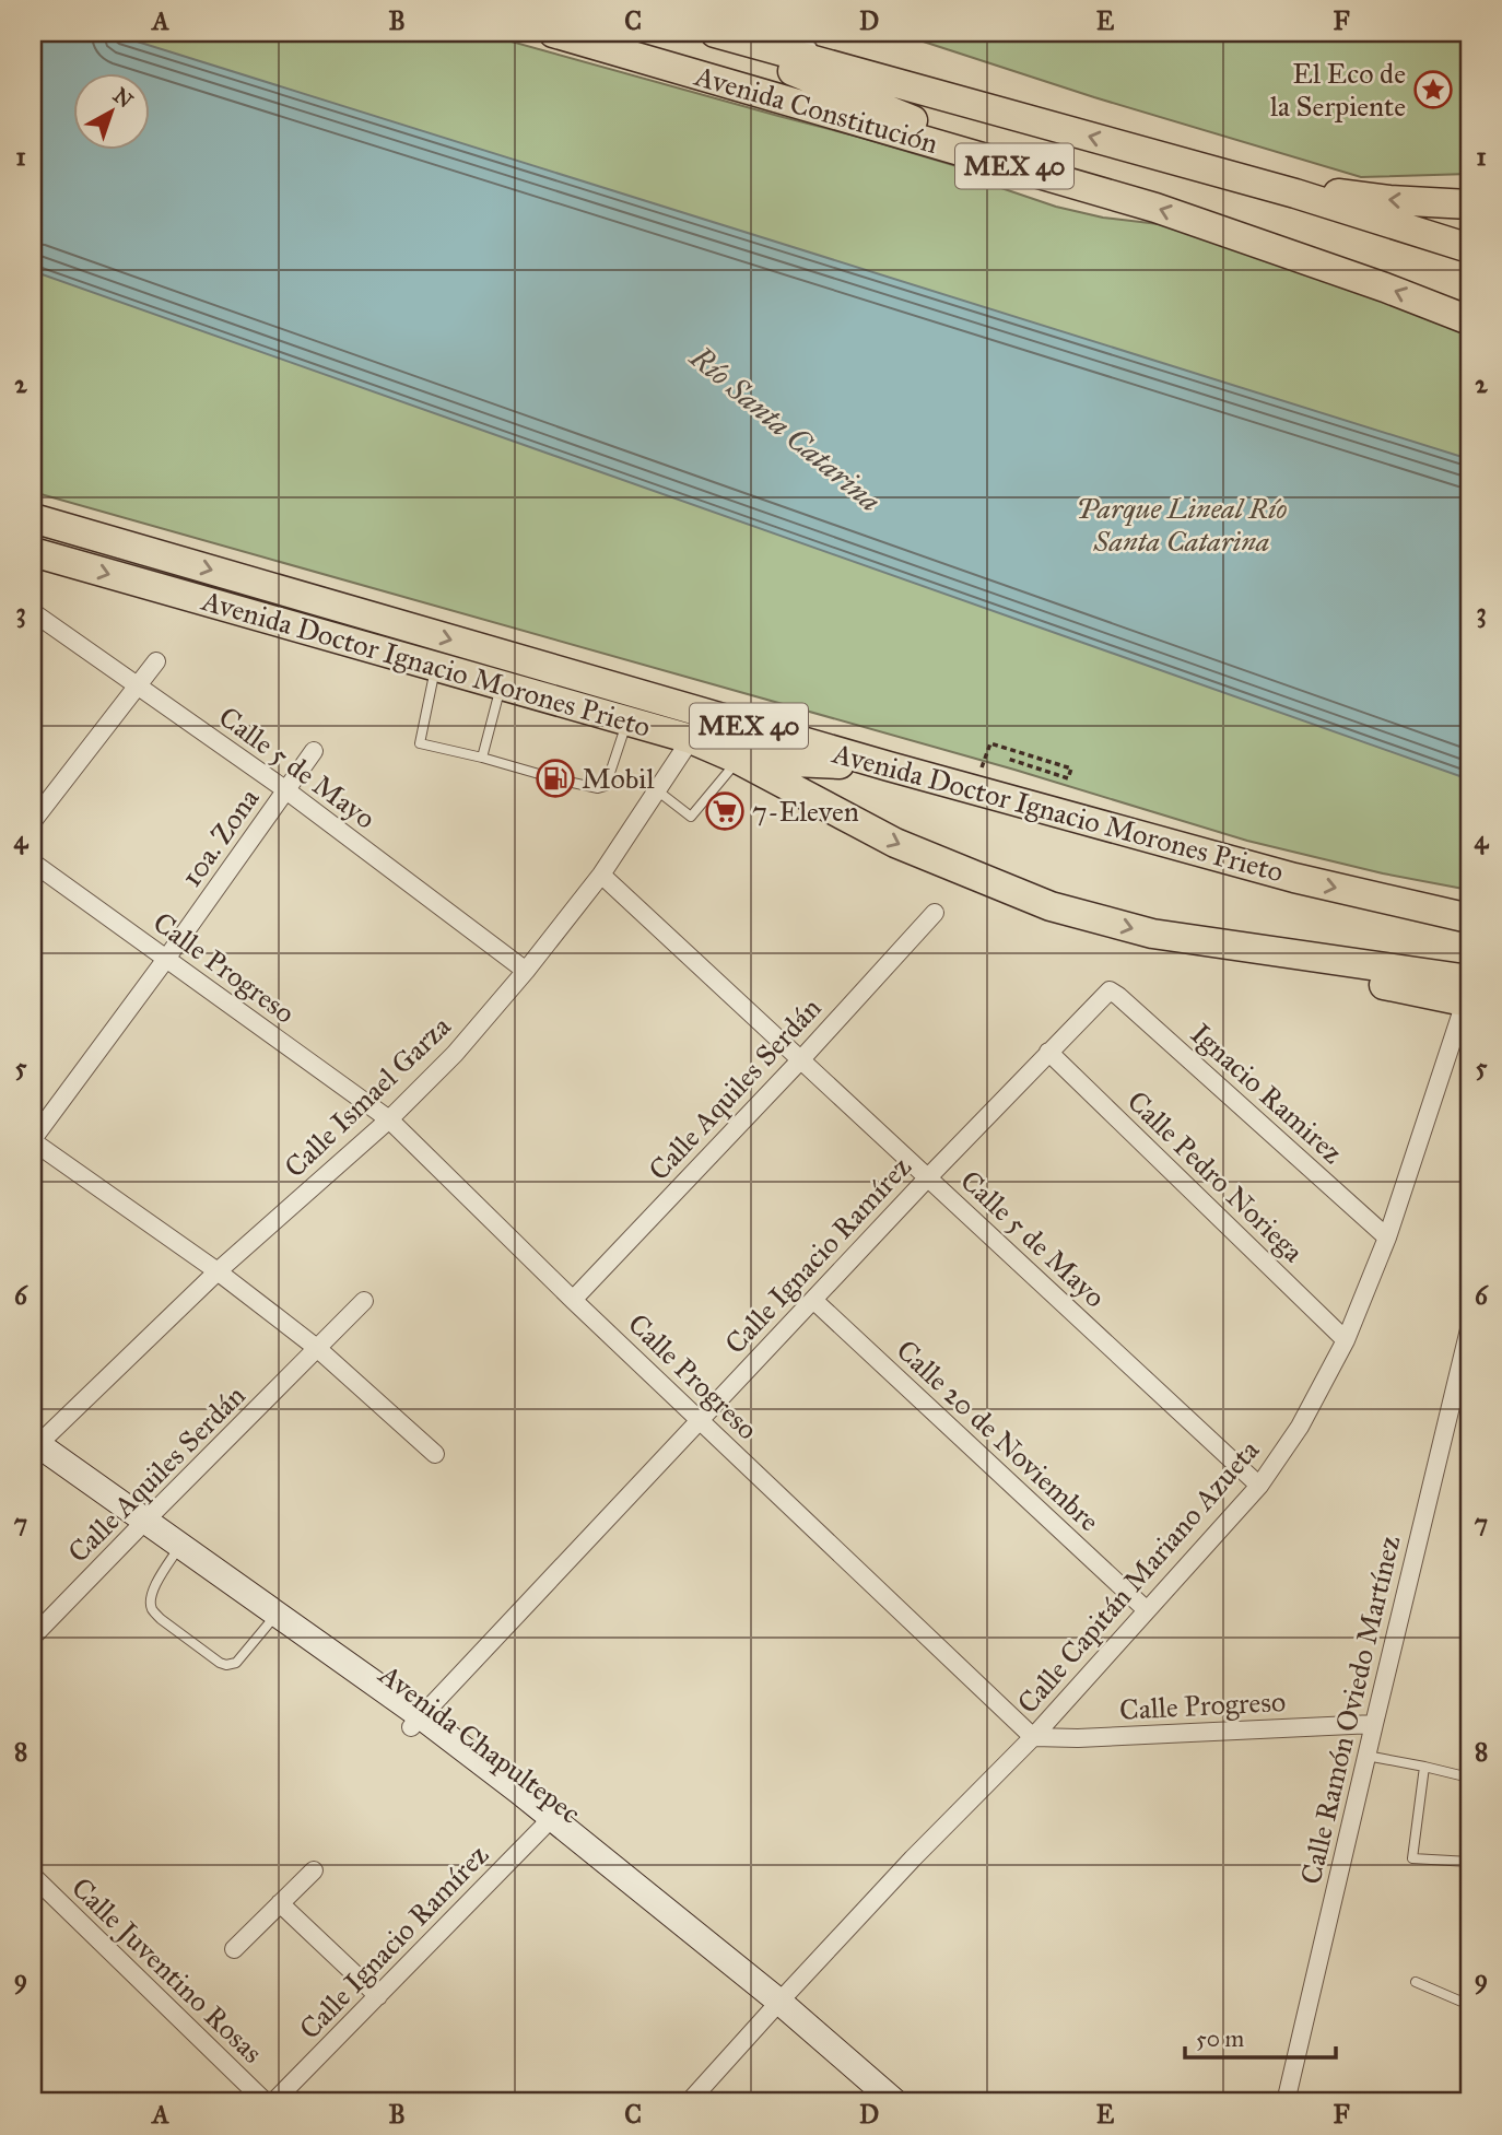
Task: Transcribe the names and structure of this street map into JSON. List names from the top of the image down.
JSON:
{
  "streets": {
    "highway": ["Avenida Constitución", "MEX 40", "Avenida Doctor Ignacio Morones Prieto"],
    "main road": ["Avenida Chapultepec"],
    "street": [
      "Calle 5 de Mayo",
      "10a. Zona",
      "Calle Progreso",
      "Calle Aquiles Serdán",
      "Ignacio Ramirez",
      "Calle Ismael Garza",
      "Calle Pedro Noriega",
      "Calle Ignacio Ramírez",
      "Calle 20 de Noviembre",
      "Calle Capitán Mariano Azueta",
      "Calle Ramón Oviedo Martínez",
      "Calle Juventino Rosas"
    ]
  },
  "crossings": [
    ["Avenida Doctor Ignacio Morones Prieto", "Calle Ismael Garza"],
    ["Avenida Doctor Ignacio Morones Prieto", "Calle Capitán Mariano Azueta"],
    ["Calle 5 de Mayo", "10a. Zona"],
    ["Calle 5 de Mayo", "Calle Aquiles Serdán"],
    ["Calle 5 de Mayo", "Calle Ismael Garza"],
    ["Calle 5 de Mayo", "Calle Ignacio Ramírez"],
    ["Calle 5 de Mayo", "Calle Capitán Mariano Azueta"],
    ["10a. Zona", "Calle Progreso"],
    ["Calle Progreso", "Calle Aquiles Serdán"],
    ["Calle Progreso", "Calle Ismael Garza"],
    ["Calle Progreso", "Calle Ignacio Ramírez"],
    ["Calle Progreso", "Calle Capitán Mariano Azueta"],
    ["Calle Progreso", "Calle Ramón Oviedo Martínez"],
    ["Calle Aquiles Serdán", "Avenida Chapultepec"],
    ["Ignacio Ramirez", "Calle Ignacio Ramírez"],
    ["Ignacio Ramirez", "Calle Capitán Mariano Azueta"],
    ["Calle Ismael Garza", "Avenida Chapultepec"],
    ["Calle Pedro Noriega", "Calle Ignacio Ramírez"],
    ["Calle Pedro Noriega", "Calle Capitán Mariano Azueta"],
    ["Calle Ignacio Ramírez", "Calle 20 de Noviembre"],
    ["Calle Ignacio Ramírez", "Avenida Chapultepec"],
    ["Calle 20 de Noviembre", "Calle Capitán Mariano Azueta"],
    ["Calle Capitán Mariano Azueta", "Avenida Chapultepec"]
  ],
  "one_way": ["Avenida Doctor Ignacio Morones Prieto"],
  "water": ["Río Santa Catarina"],
  "parks": ["Parque Lineal Río Santa Catarina"],
  "places": {
    "place": ["El Eco de la Serpiente"],
    "fuel station": ["Mobil"],
    "supermarket": ["7-Eleven"]
  },
  "scale_bar": "50 m",
  "north": "top right",
  "grid": {
    "columns": [
      "A",
      "B",
      "C",
      "D",
      "E",
      "F"
    ],
    "rows": [
      "1",
      "2",
      "3",
      "4",
      "5",
      "6",
      "7",
      "8",
      "9"
    ]
  }
}
